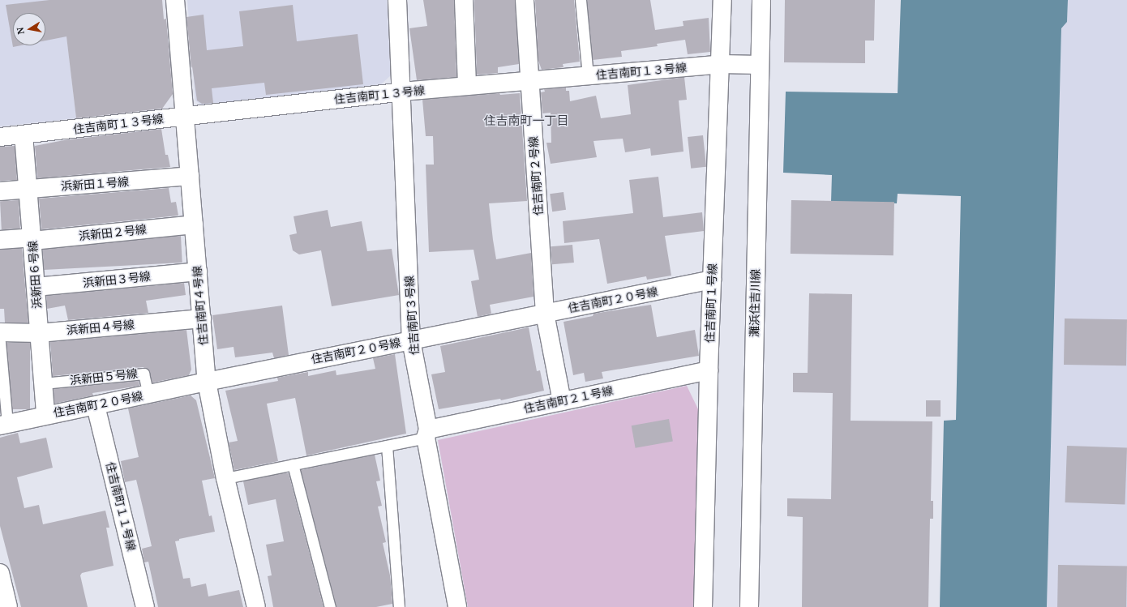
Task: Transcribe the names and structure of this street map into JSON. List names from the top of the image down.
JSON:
{
  "streets": {
    "street": [
      "住吉南町１３号線",
      "住吉南町２号線",
      "浜新田１号線",
      "浜新田２号線",
      "浜新田６号線",
      "浜新田３号線",
      "住吉南町２０号線",
      "住吉南町１号線",
      "灘浜住吉川線",
      "住吉南町４号線",
      "住吉南町３号線",
      "浜新田４号線",
      "住吉南町２１号線",
      "住吉南町１１号線"
    ],
    "lane": ["浜新田５号線"]
  },
  "crossings": [
    ["住吉南町１３号線", "住吉南町２号線"],
    ["住吉南町１３号線", "浜新田６号線"],
    ["住吉南町１３号線", "住吉南町１号線"],
    ["住吉南町１３号線", "灘浜住吉川線"],
    ["住吉南町１３号線", "住吉南町４号線"],
    ["住吉南町１３号線", "住吉南町３号線"],
    ["住吉南町２号線", "住吉南町２０号線"],
    ["住吉南町２号線", "住吉南町２１号線"],
    ["浜新田１号線", "浜新田６号線"],
    ["浜新田１号線", "住吉南町４号線"],
    ["浜新田２号線", "浜新田６号線"],
    ["浜新田２号線", "住吉南町４号線"],
    ["浜新田６号線", "浜新田３号線"],
    ["浜新田６号線", "住吉南町２０号線"],
    ["浜新田６号線", "浜新田４号線"],
    ["浜新田６号線", "浜新田５号線"],
    ["浜新田３号線", "住吉南町４号線"],
    ["住吉南町２０号線", "住吉南町１号線"],
    ["住吉南町２０号線", "住吉南町４号線"],
    ["住吉南町２０号線", "住吉南町３号線"],
    ["住吉南町２０号線", "浜新田５号線"],
    ["住吉南町２０号線", "住吉南町１１号線"],
    ["住吉南町１号線", "住吉南町２１号線"],
    ["住吉南町４号線", "浜新田４号線"],
    ["住吉南町３号線", "住吉南町２１号線"]
  ],
  "districts": ["住吉南町一丁目"],
  "north": "left"
}
